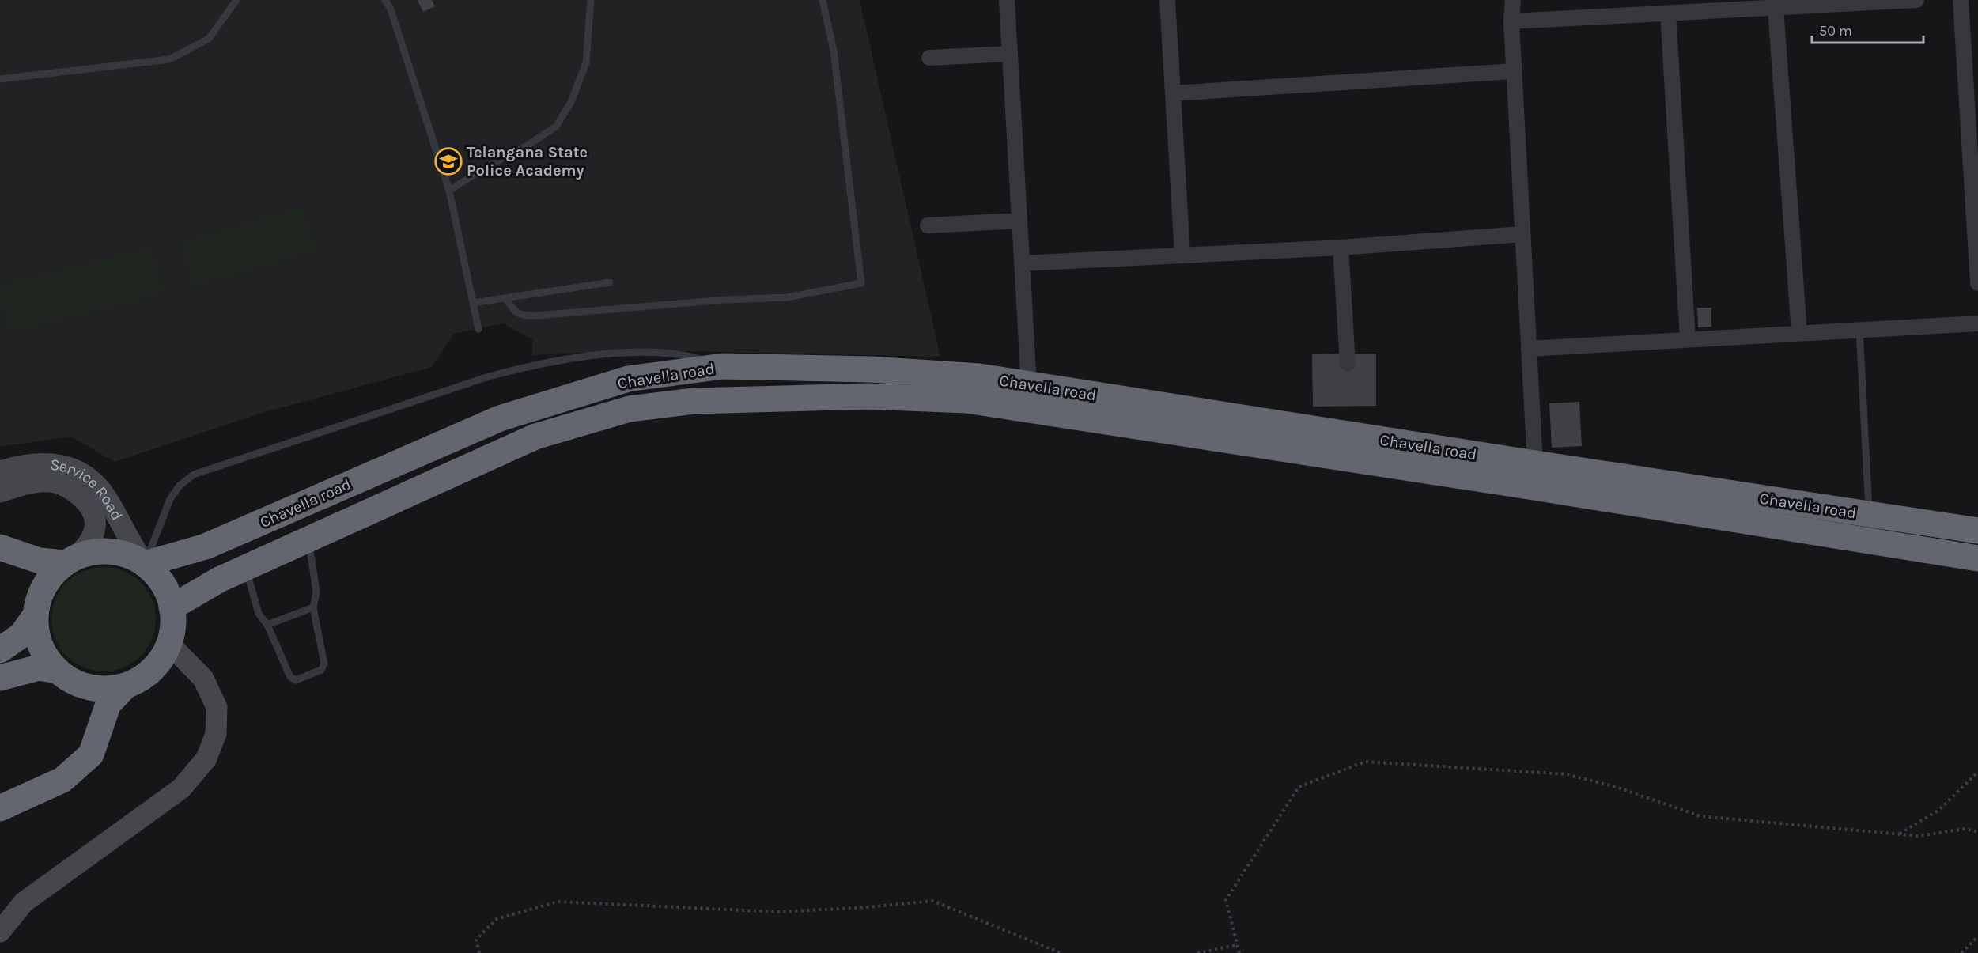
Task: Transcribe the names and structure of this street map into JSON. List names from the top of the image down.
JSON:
{
  "streets": {
    "highway": ["Chavella road"],
    "main road": ["Service Road"]
  },
  "crossings": [
    ["Chavella road", "Service Road"]
  ],
  "places": {
    "school or university": ["Telangana State Police Academy"]
  },
  "scale_bar": "50 m"
}
